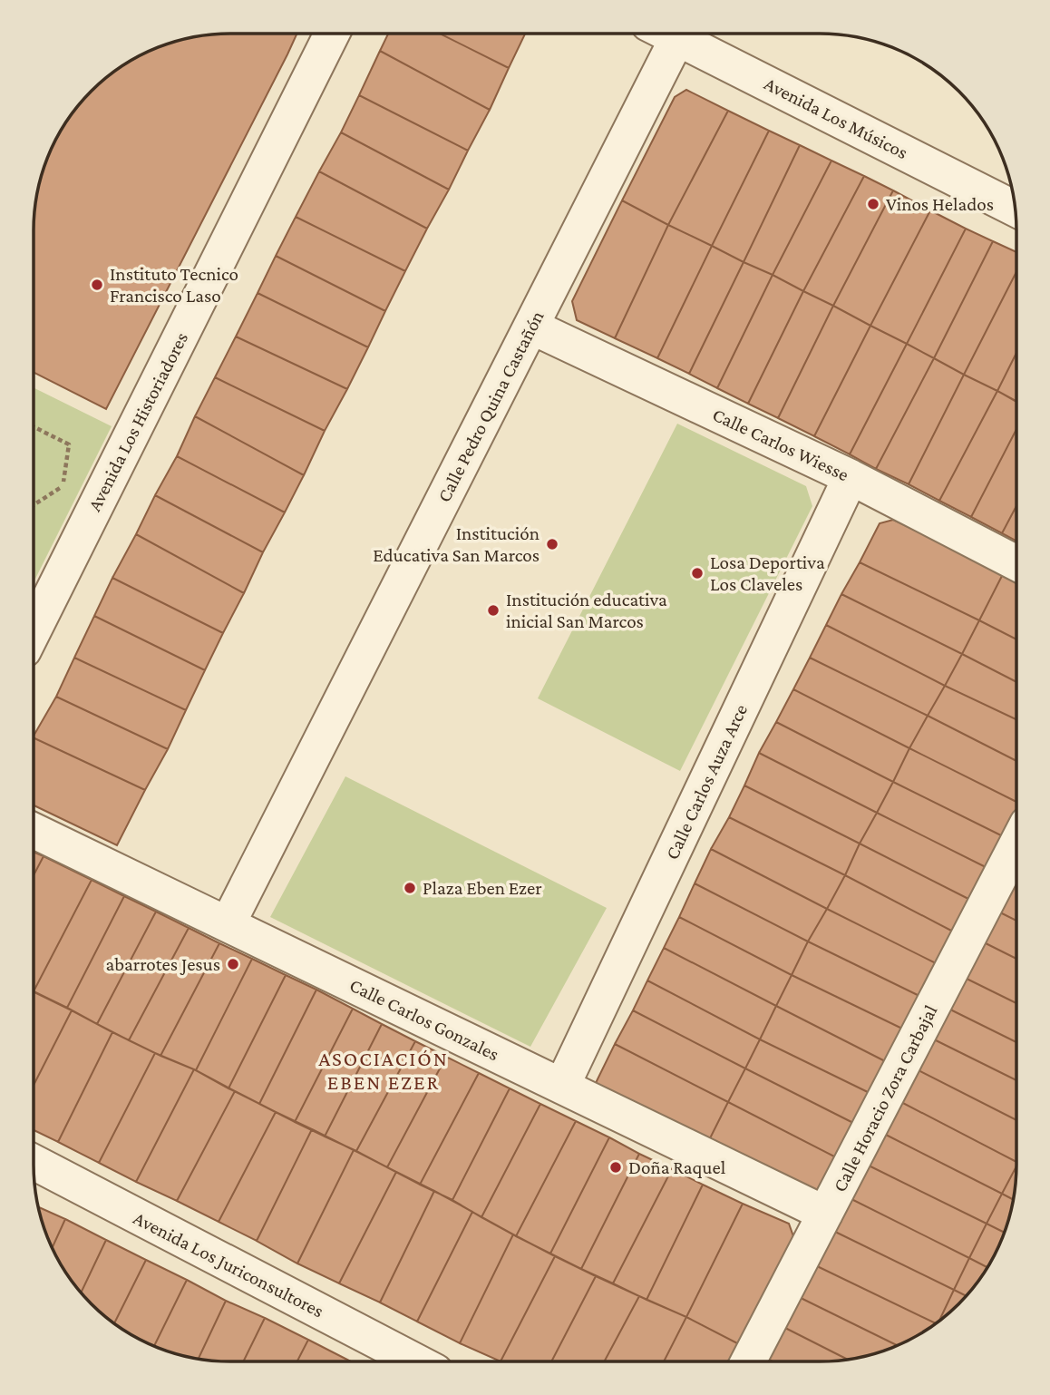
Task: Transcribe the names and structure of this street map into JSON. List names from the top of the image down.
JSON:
{
  "streets": {
    "street": [
      "Avenida Los Músicos",
      "Calle Pedro Quina Castañón",
      "Avenida Los Historiadores",
      "Calle Carlos Wiesse",
      "Calle Carlos Auza Arce",
      "Calle Carlos Gonzales",
      "Calle Horacio Zora Carbajal",
      "Avenida Los Juriconsultores"
    ]
  },
  "crossings": [
    ["Calle Pedro Quina Castañón", "Calle Carlos Wiesse"],
    ["Calle Pedro Quina Castañón", "Calle Carlos Gonzales"],
    ["Calle Carlos Wiesse", "Calle Carlos Auza Arce"],
    ["Calle Carlos Auza Arce", "Calle Carlos Gonzales"],
    ["Calle Carlos Gonzales", "Calle Horacio Zora Carbajal"]
  ],
  "districts": ["ASOCIACIÓN EBEN EZER"],
  "places": [
    "Vinos Helados",
    "Instituto Tecnico Francisco Laso",
    "Institución Educativa San Marcos",
    "Losa Deportiva Los Claveles",
    "Institución educativa inicial San Marcos",
    "Plaza Eben Ezer",
    "abarrotes Jesus",
    "Doña Raquel"
  ]
}
